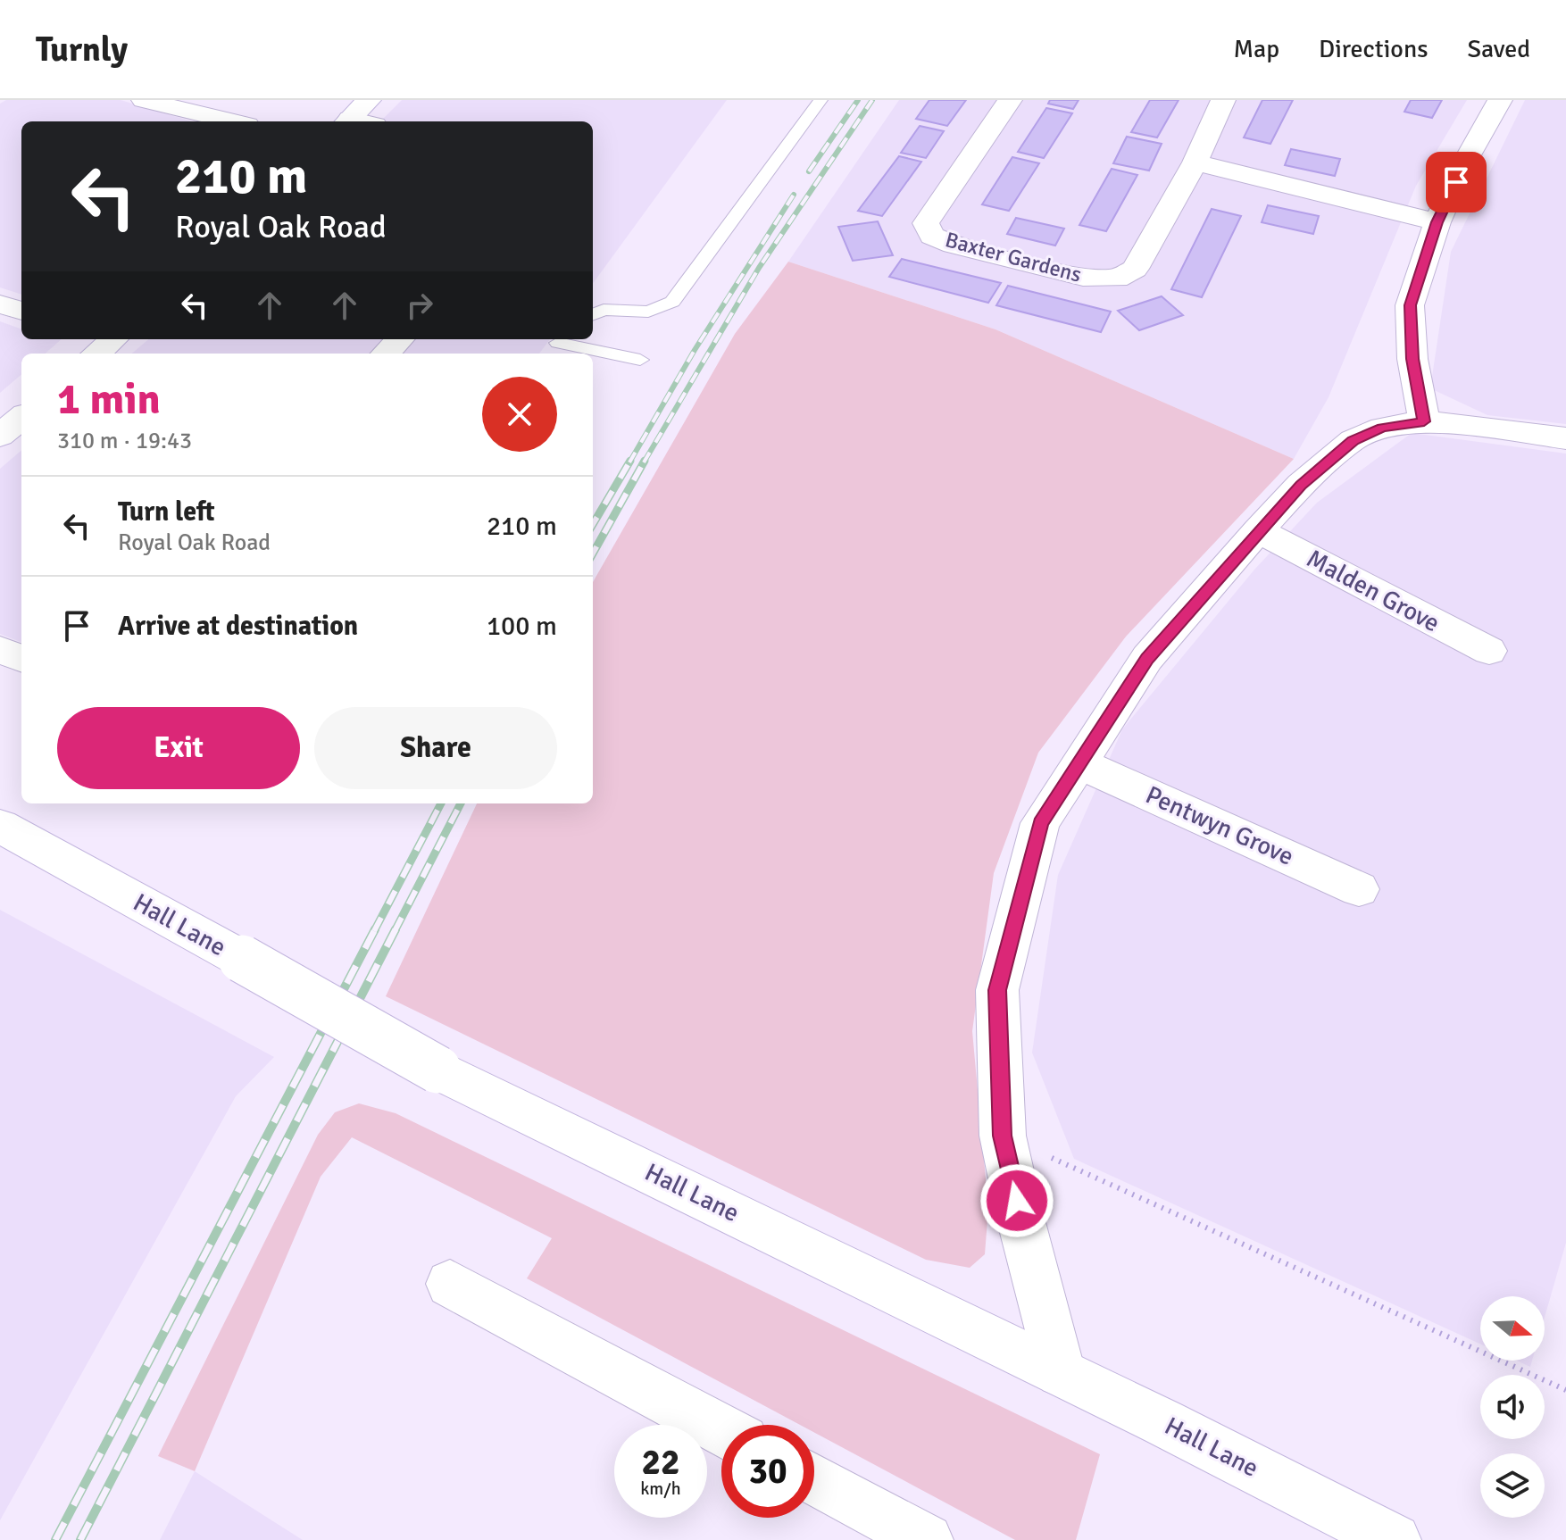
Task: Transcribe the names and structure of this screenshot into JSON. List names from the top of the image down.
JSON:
{
  "streets": {
    "street": [
      "Baxter Gardens",
      "Malden Grove",
      "Pentwyn Grove",
      "Hall Lane"
    ]
  },
  "north": "right",
  "page": {
    "header": "Turnly",
    "nav": ["Map", "Directions", "Saved"],
    "turn": ["210 m", "Royal Oak Road"],
    "heading": ["1 min", "310 m · 19:43"],
    "list": [
      {
        "name": "Turn left",
        "note": "Royal Oak Road",
        "value": "210 m"
      },
      {
        "name": "Arrive at destination",
        "value": "100 m"
      }
    ],
    "buttons": ["Exit", "Share"],
    "speed": "22 km/h",
    "limit": "30"
  }
}
